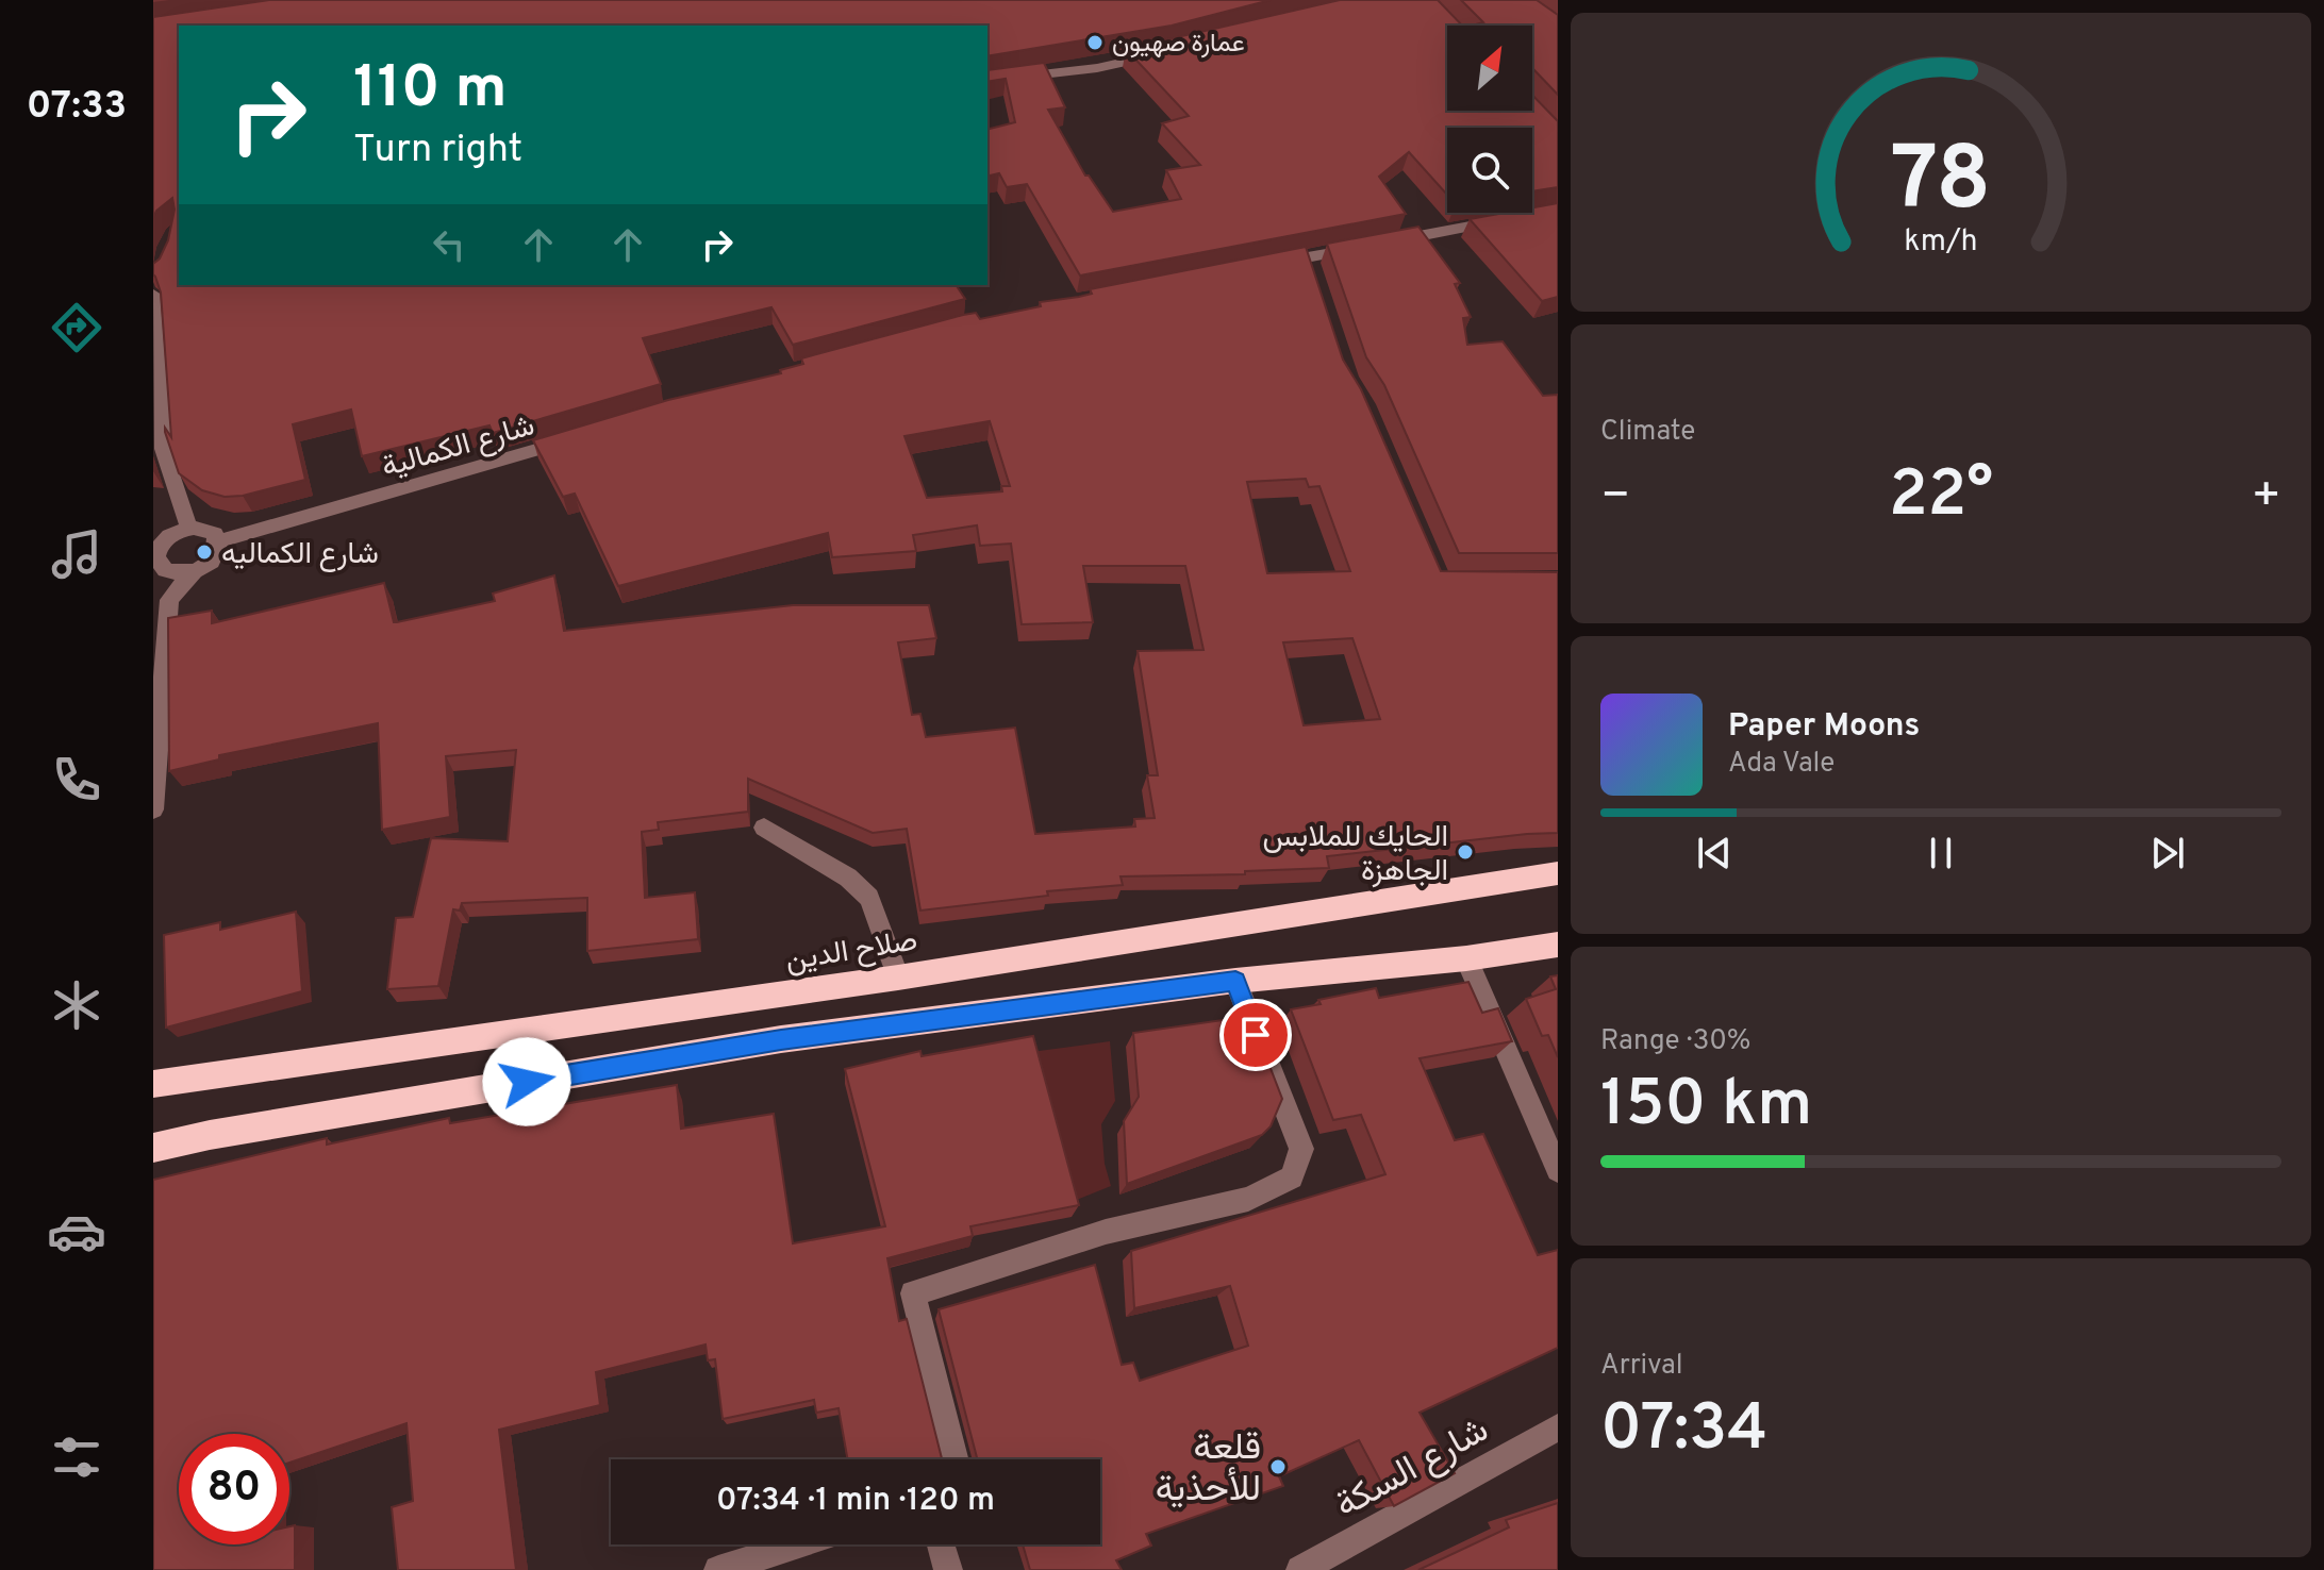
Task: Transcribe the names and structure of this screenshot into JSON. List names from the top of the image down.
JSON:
{
  "streets": {
    "highway": ["صلاح الدين"],
    "street": ["شارع الكمالية", "شارع السكة"]
  },
  "places": [
    "عمارة صهيون",
    "شارع الكماليه",
    "الحايك للملابس الجاهزة",
    "قلعة للأحذية"
  ],
  "north": "top right",
  "page": {
    "tabs": "07:33",
    "turn": ["110 m", "Turn right"],
    "tile": [
      "Climate",
      ["Range · 30%", "150 km"],
      ["Arrival", "07:34"]
    ],
    "heat": ["−", "22°", "+"],
    "song": ["Paper Moons", "Ada Vale"],
    "limit": "80",
    "trip": "07:34 · 1 min · 120 m",
    "gauge": ["78", "km/h"]
  }
}
